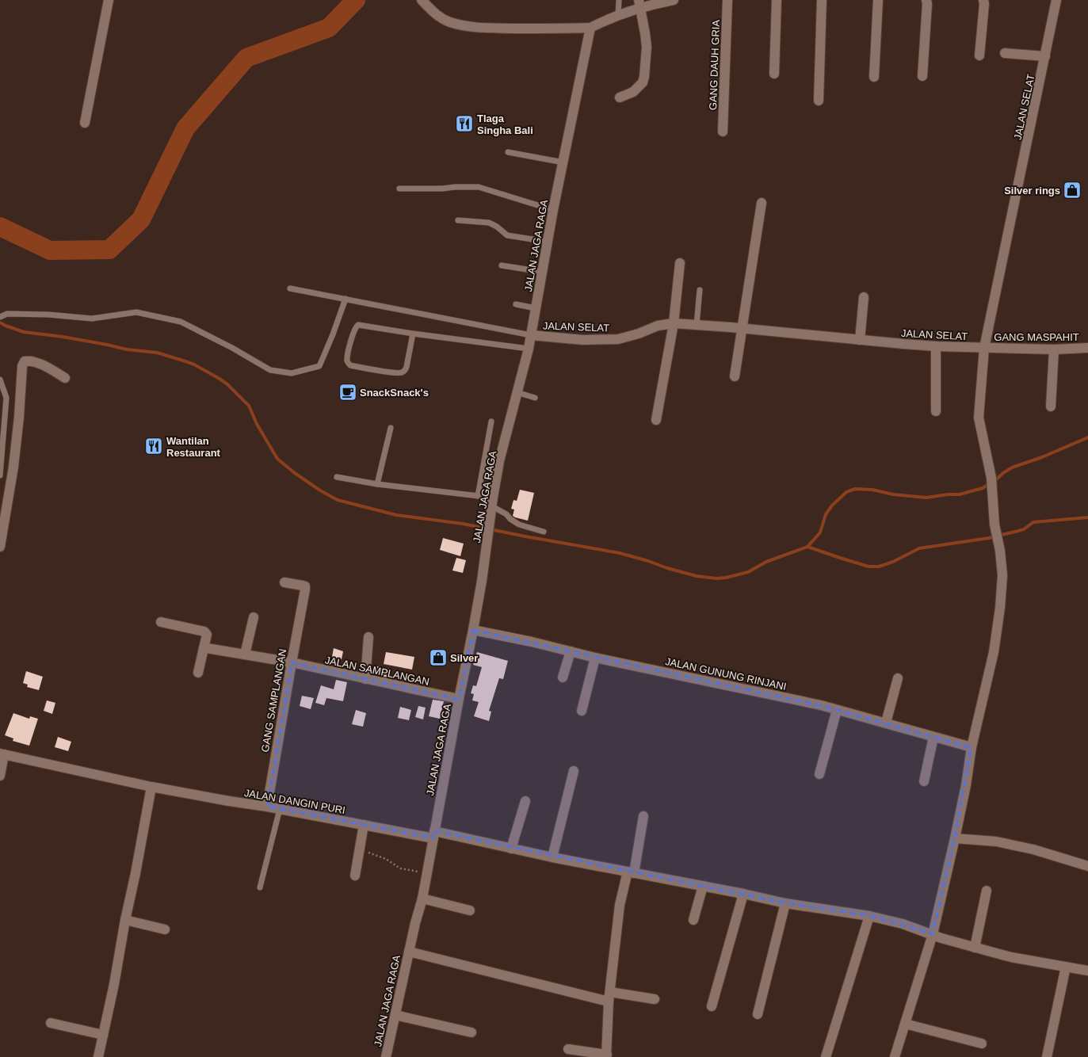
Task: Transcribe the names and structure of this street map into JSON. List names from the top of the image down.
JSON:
{
  "streets": {
    "street": [
      "GANG DAUH GRIA",
      "JALAN SELAT",
      "JALAN JAGA RAGA",
      "GANG MASPAHIT",
      "JALAN SAMPLANGAN",
      "JALAN GUNUNG RINJANI",
      "GANG SAMPLANGAN",
      "JALAN DANGIN PURI"
    ]
  },
  "crossings": [
    ["JALAN SELAT", "JALAN JAGA RAGA"],
    ["JALAN SELAT", "GANG MASPAHIT"],
    ["JALAN JAGA RAGA", "JALAN SAMPLANGAN"],
    ["JALAN JAGA RAGA", "JALAN GUNUNG RINJANI"],
    ["JALAN JAGA RAGA", "JALAN DANGIN PURI"],
    ["JALAN SAMPLANGAN", "GANG SAMPLANGAN"],
    ["GANG SAMPLANGAN", "JALAN DANGIN PURI"]
  ],
  "places": {
    "restaurant": ["Tlaga Singha Bali", "Wantilan Restaurant"],
    "shop": ["Silver rings", "Silver"],
    "cafe": ["SnackSnack's"]
  }
}
